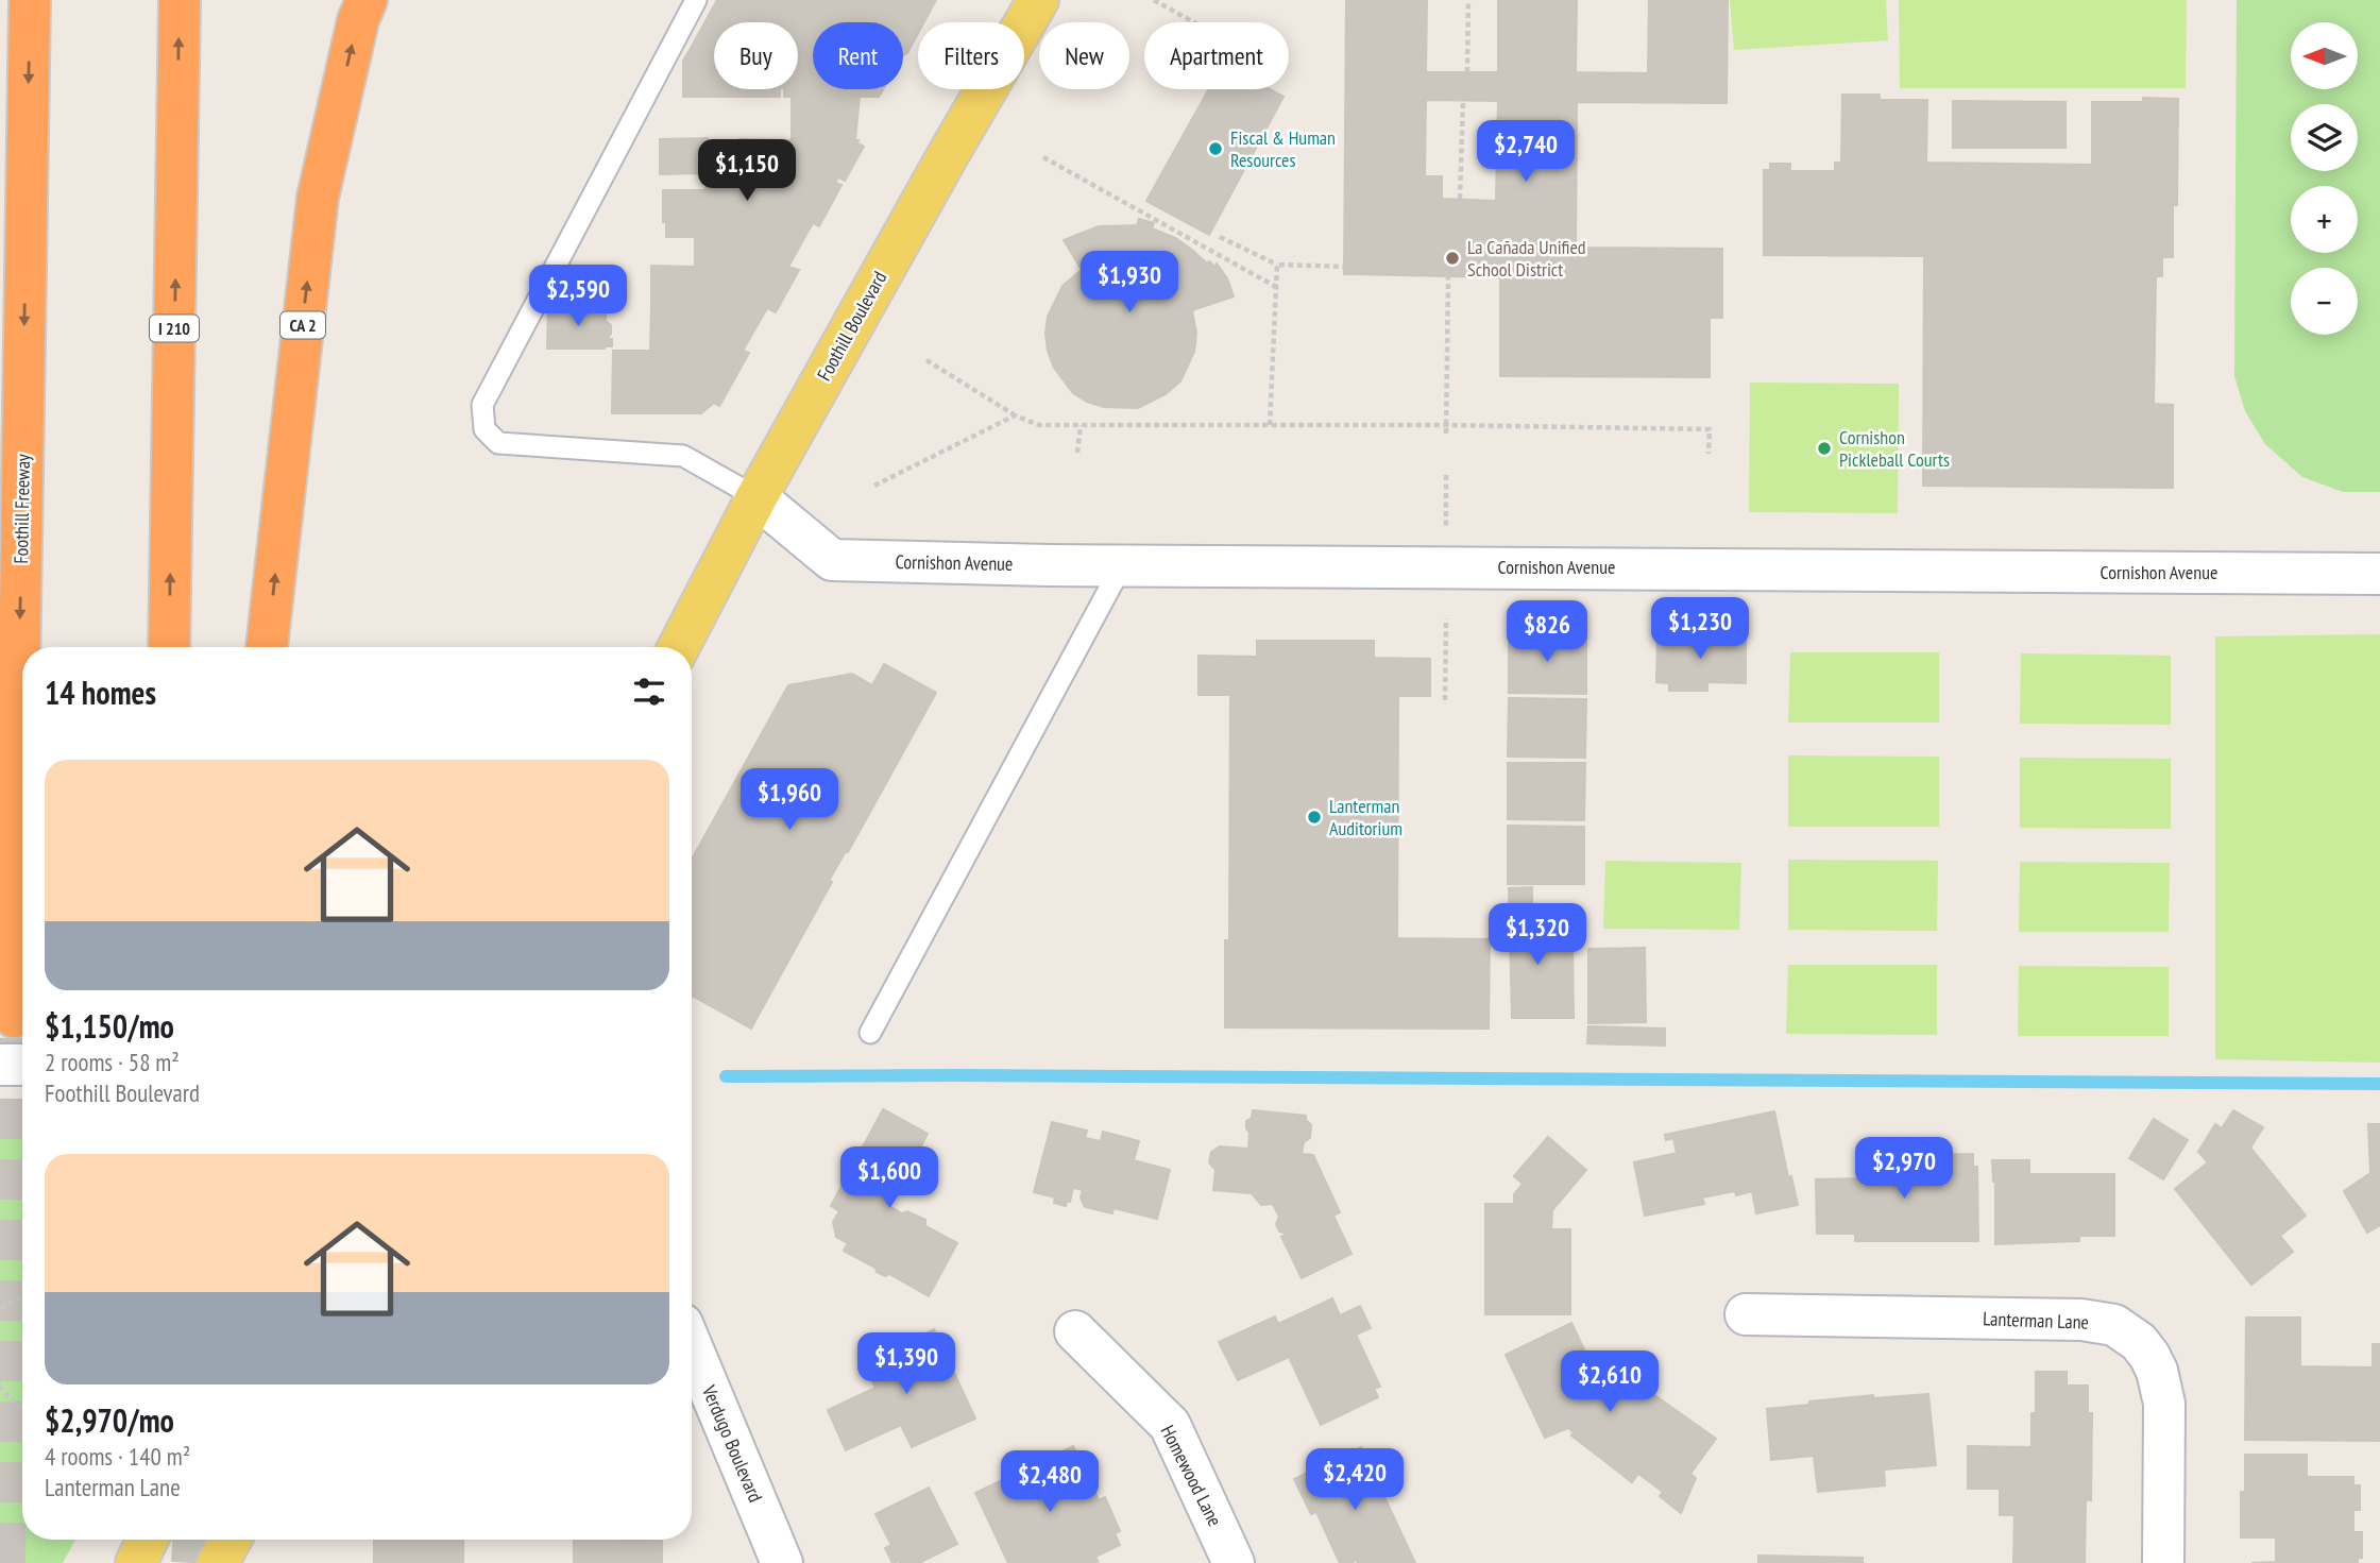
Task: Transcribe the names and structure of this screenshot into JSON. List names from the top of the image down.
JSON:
{
  "streets": {
    "highway": ["CA 2", "I 210", "Foothill Freeway"],
    "main road": ["Foothill Boulevard"],
    "street": [
      "Cornishon Avenue",
      "Lanterman Lane",
      "Verdugo Boulevard",
      "Homewood Lane"
    ]
  },
  "crossings": [
    ["Foothill Boulevard", "Cornishon Avenue"]
  ],
  "places": [
    "Fiscal & Human Resources",
    "La Cañada Unified School District",
    "Cornishon Pickleball Courts",
    "Lanterman Auditorium"
  ],
  "north": "left",
  "page": {
    "map_buttons": ["+", "−"],
    "chip": [
      "Buy",
      "Rent",
      "Filters",
      "New",
      "Apartment"
    ],
    "price": [
      "$2,740",
      "$1,150",
      "$1,930",
      "$2,590",
      "$1,230",
      "$826",
      "$1,960",
      "$1,320",
      "$2,970",
      "$1,600",
      "$1,390",
      "$2,610",
      "$2,420",
      "$2,480"
    ],
    "heading": "14 homes",
    "list": [
      {
        "name": "$1,150/mo",
        "note": "2 rooms · 58 m² · Foothill Boulevard"
      },
      {
        "name": "$2,970/mo",
        "note": "4 rooms · 140 m² · Lanterman Lane"
      }
    ]
  }
}
